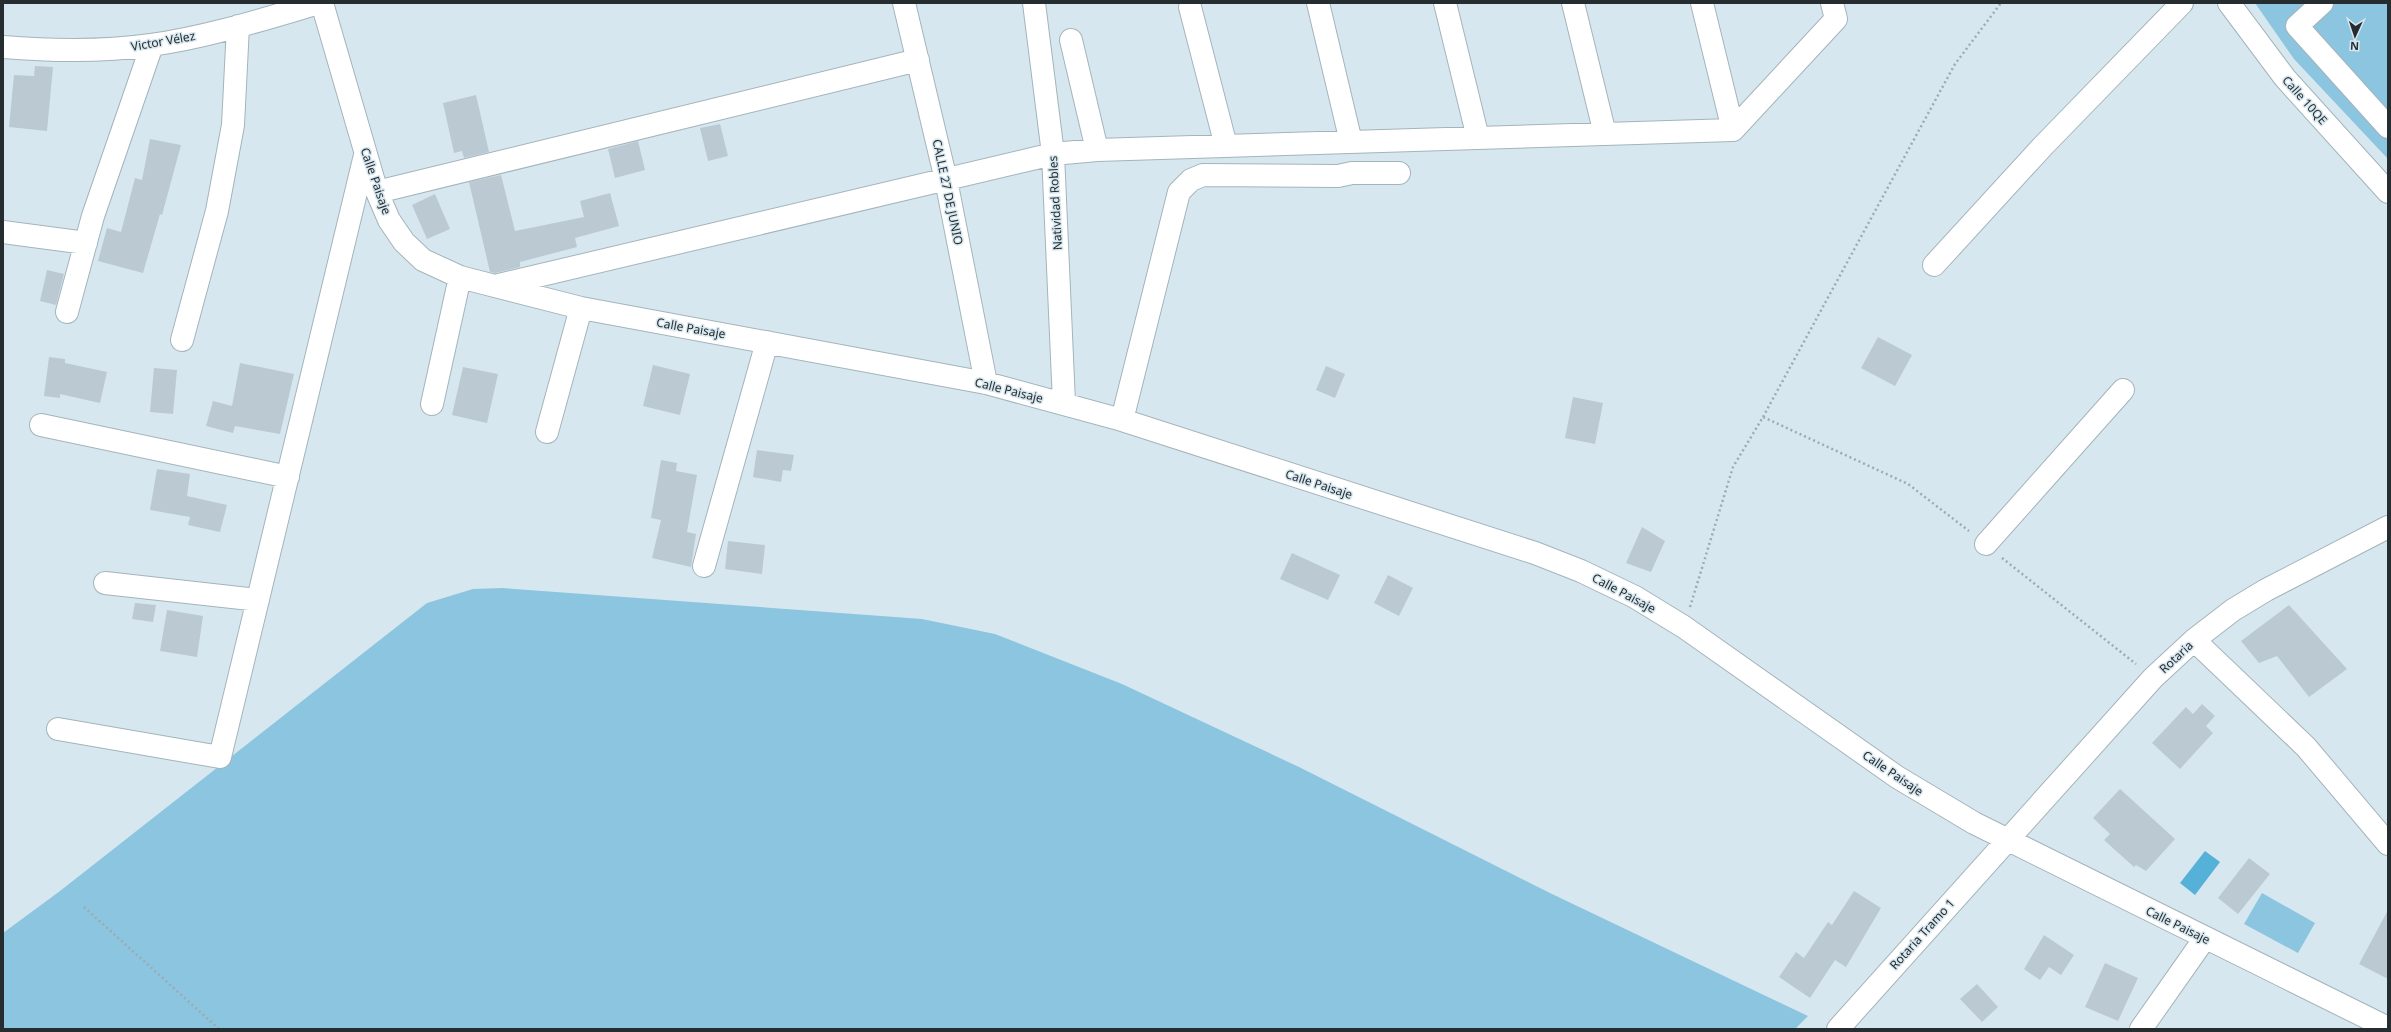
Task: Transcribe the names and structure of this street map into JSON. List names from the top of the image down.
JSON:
{
  "streets": {
    "street": [
      "Victor Vélez",
      "Calle 10QE",
      "Calle Paisaje",
      "CALLE 27 DE JUNIO",
      "Natividad Robles",
      "Rotaria",
      "Rotaria Tramo 1"
    ]
  },
  "crossings": [
    ["Calle Paisaje", "CALLE 27 DE JUNIO"],
    ["Calle Paisaje", "Natividad Robles"],
    ["Calle Paisaje", "Rotaria"],
    ["Calle Paisaje", "Rotaria Tramo 1"],
    ["Rotaria", "Rotaria Tramo 1"]
  ],
  "north": "bottom"
}
